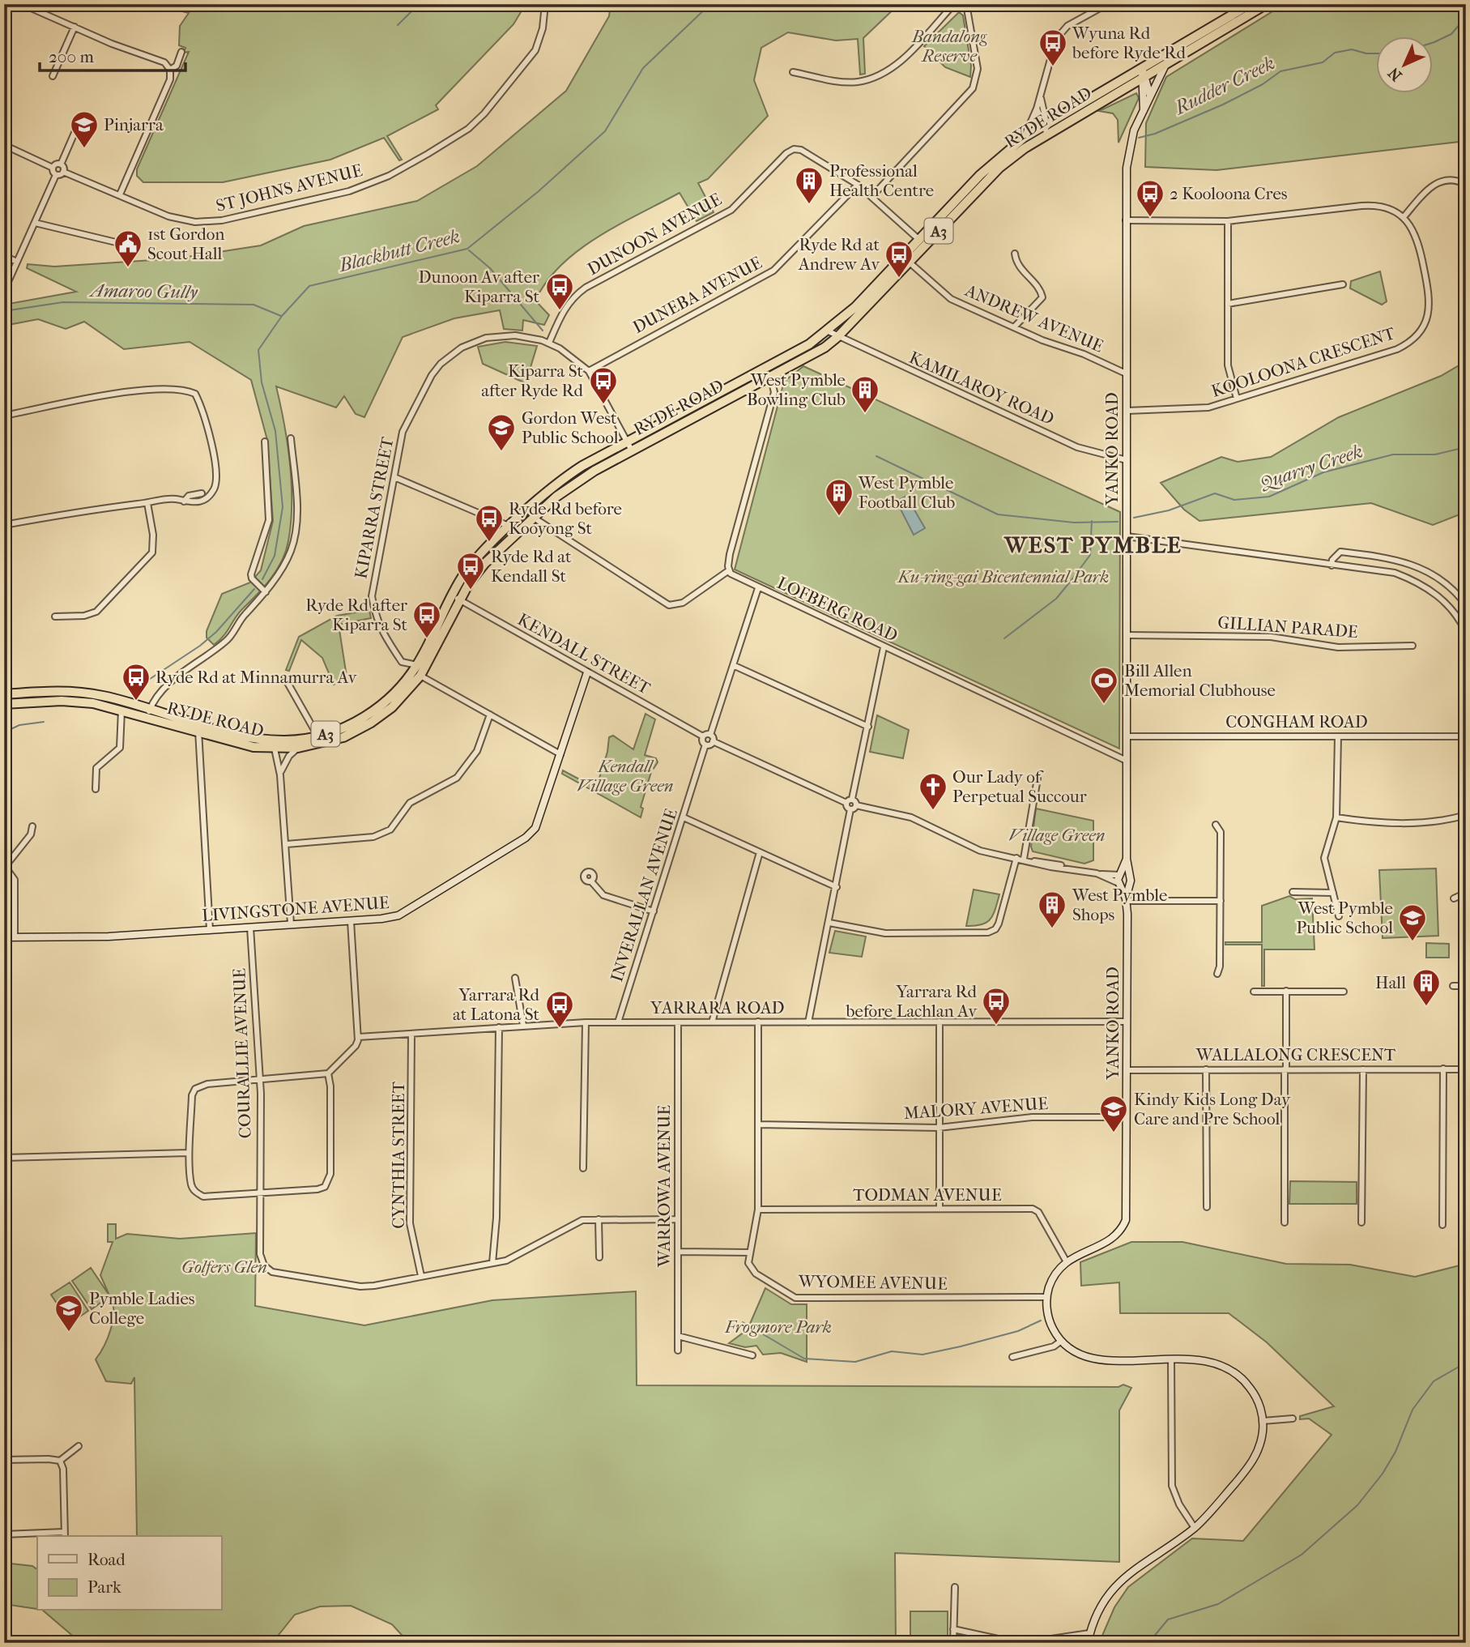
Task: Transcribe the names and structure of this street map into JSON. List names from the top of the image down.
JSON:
{
  "streets": {
    "highway": ["RYDE ROAD", "A3"],
    "main road": ["YANKO ROAD", "LIVINGSTONE AVENUE"],
    "street": [
      "ST JOHNS AVENUE",
      "DUNOON AVENUE",
      "DUNEBA AVENUE",
      "ANDREW AVENUE",
      "KOOLOONA CRESCENT",
      "KAMILAROY ROAD",
      "KIPARRA STREET",
      "LOFBERG ROAD",
      "GILLIAN PARADE",
      "KENDALL STREET",
      "CONGHAM ROAD",
      "INVERALLAN AVENUE",
      "YARRARA ROAD",
      "COURALLIE AVENUE",
      "WALLALONG CRESCENT",
      "MALORY AVENUE",
      "CYNTHIA STREET",
      "WARROWA AVENUE",
      "TODMAN AVENUE",
      "WYOMEE AVENUE"
    ]
  },
  "crossings": [
    ["RYDE ROAD", "DUNOON AVENUE"],
    ["RYDE ROAD", "ANDREW AVENUE"],
    ["RYDE ROAD", "KAMILAROY ROAD"],
    ["RYDE ROAD", "YANKO ROAD"],
    ["RYDE ROAD", "KIPARRA STREET"],
    ["RYDE ROAD", "KENDALL STREET"],
    ["DUNOON AVENUE", "DUNEBA AVENUE"],
    ["DUNOON AVENUE", "KIPARRA STREET"],
    ["DUNEBA AVENUE", "KIPARRA STREET"],
    ["ANDREW AVENUE", "YANKO ROAD"],
    ["KOOLOONA CRESCENT", "YANKO ROAD"],
    ["KAMILAROY ROAD", "YANKO ROAD"],
    ["YANKO ROAD", "LOFBERG ROAD"],
    ["YANKO ROAD", "GILLIAN PARADE"],
    ["YANKO ROAD", "CONGHAM ROAD"],
    ["YANKO ROAD", "YARRARA ROAD"],
    ["YANKO ROAD", "WALLALONG CRESCENT"],
    ["YANKO ROAD", "MALORY AVENUE"],
    ["YANKO ROAD", "TODMAN AVENUE"],
    ["KENDALL STREET", "LIVINGSTONE AVENUE"],
    ["INVERALLAN AVENUE", "YARRARA ROAD"],
    ["LIVINGSTONE AVENUE", "COURALLIE AVENUE"],
    ["YARRARA ROAD", "CYNTHIA STREET"],
    ["YARRARA ROAD", "WARROWA AVENUE"],
    ["COURALLIE AVENUE", "CYNTHIA STREET"],
    ["COURALLIE AVENUE", "WARROWA AVENUE"]
  ],
  "districts": ["WEST PYMBLE"],
  "water": [
    "Rudder Creek",
    "Blackbutt Creek",
    "Amaroo Gully",
    "Quarry Creek"
  ],
  "parks": [
    "Bandalong Reserve",
    "Ku-ring-gai Bicentennial Park",
    "Kendall Village Green",
    "Village Green",
    "Golfers Glen",
    "Frogmore Park"
  ],
  "places": {
    "bus stop": [
      "Wyuna Rd before Ryde Rd",
      "2 Kooloona Cres",
      "Ryde Rd at Andrew Av",
      "Dunoon Av after Kiparra St",
      "Kiparra St after Ryde Rd",
      "Ryde Rd before Kooyong St",
      "Ryde Rd at Kendall St",
      "Ryde Rd after Kiparra St",
      "Ryde Rd at Minnamurra Av",
      "Yarrara Rd before Lachlan Av",
      "Yarrara Rd at Latona St"
    ],
    "school or university": [
      "Pinjarra",
      "Gordon West Public School",
      "West Pymble Public School",
      "Kindy Kids Long Day Care and Pre School",
      "Pymble Ladies College"
    ],
    "building": [
      "Professional Health Centre",
      "West Pymble Bowling Club",
      "West Pymble Football Club",
      "West Pymble Shops",
      "Hall"
    ],
    "public building": ["1st Gordon Scout Hall"],
    "sports": ["Bill Allen Memorial Clubhouse"],
    "church": ["Our Lady of Perpetual Succour"]
  },
  "legend": ["Road", "Park"],
  "scale_bar": "200 m",
  "north": "bottom left"
}
